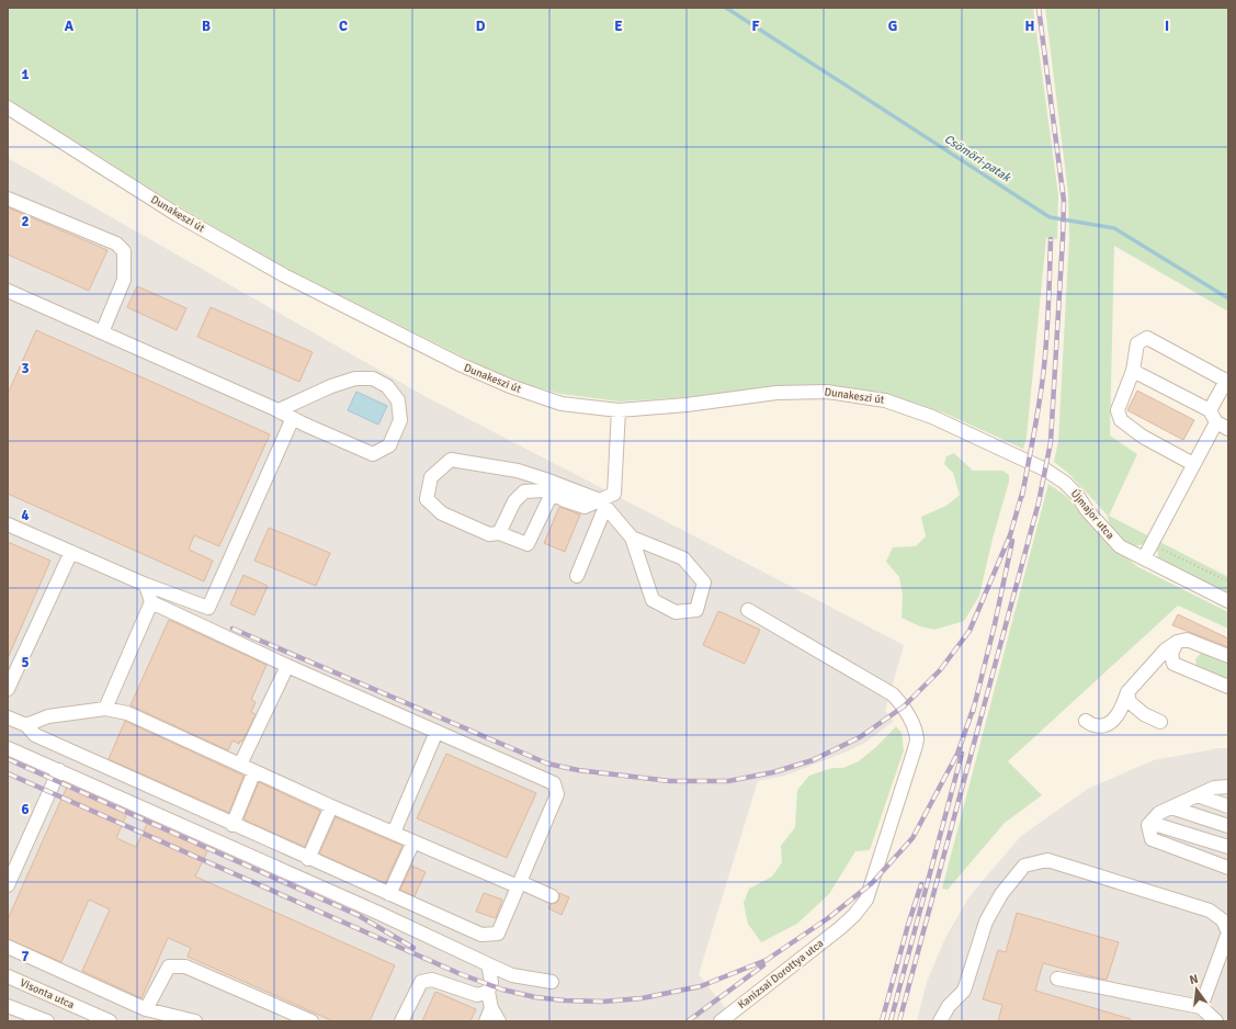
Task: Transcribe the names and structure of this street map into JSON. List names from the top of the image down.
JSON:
{
  "streets": {
    "street": [
      "Dunakeszi út",
      "Újmajor utca",
      "Kanizsai Dorottya utca",
      "Visonta utca"
    ]
  },
  "crossings": [
    ["Dunakeszi út", "Újmajor utca"]
  ],
  "water": ["Csömöri-patak"],
  "north": "top",
  "grid": {
    "columns": [
      "A",
      "B",
      "C",
      "D",
      "E",
      "F",
      "G",
      "H",
      "I"
    ],
    "rows": [
      "1",
      "2",
      "3",
      "4",
      "5",
      "6",
      "7"
    ]
  }
}
